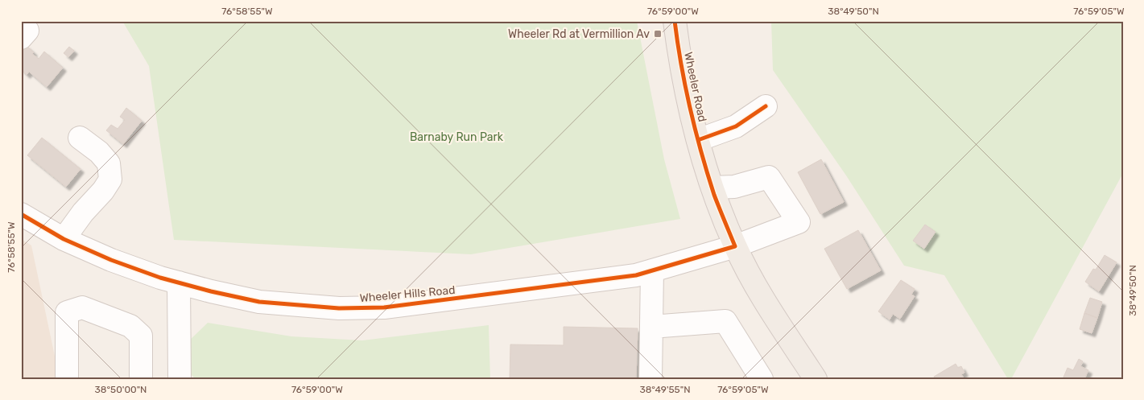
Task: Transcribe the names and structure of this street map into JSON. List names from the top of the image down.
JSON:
{
  "streets": {
    "main road": ["Wheeler Road"],
    "street": ["Wheeler Hills Road"]
  },
  "crossings": [
    ["Wheeler Road", "Wheeler Hills Road"]
  ],
  "parks": ["Barnaby Run Park"],
  "places": {
    "transit": ["Wheeler Rd at Vermillion Av"]
  },
  "coordinates": [
    "76°58'55\"W",
    "76°59'00\"W",
    "38°49'50\"N",
    "76°59'05\"W",
    "38°50'00\"N",
    "38°49'55\"N"
  ]
}
